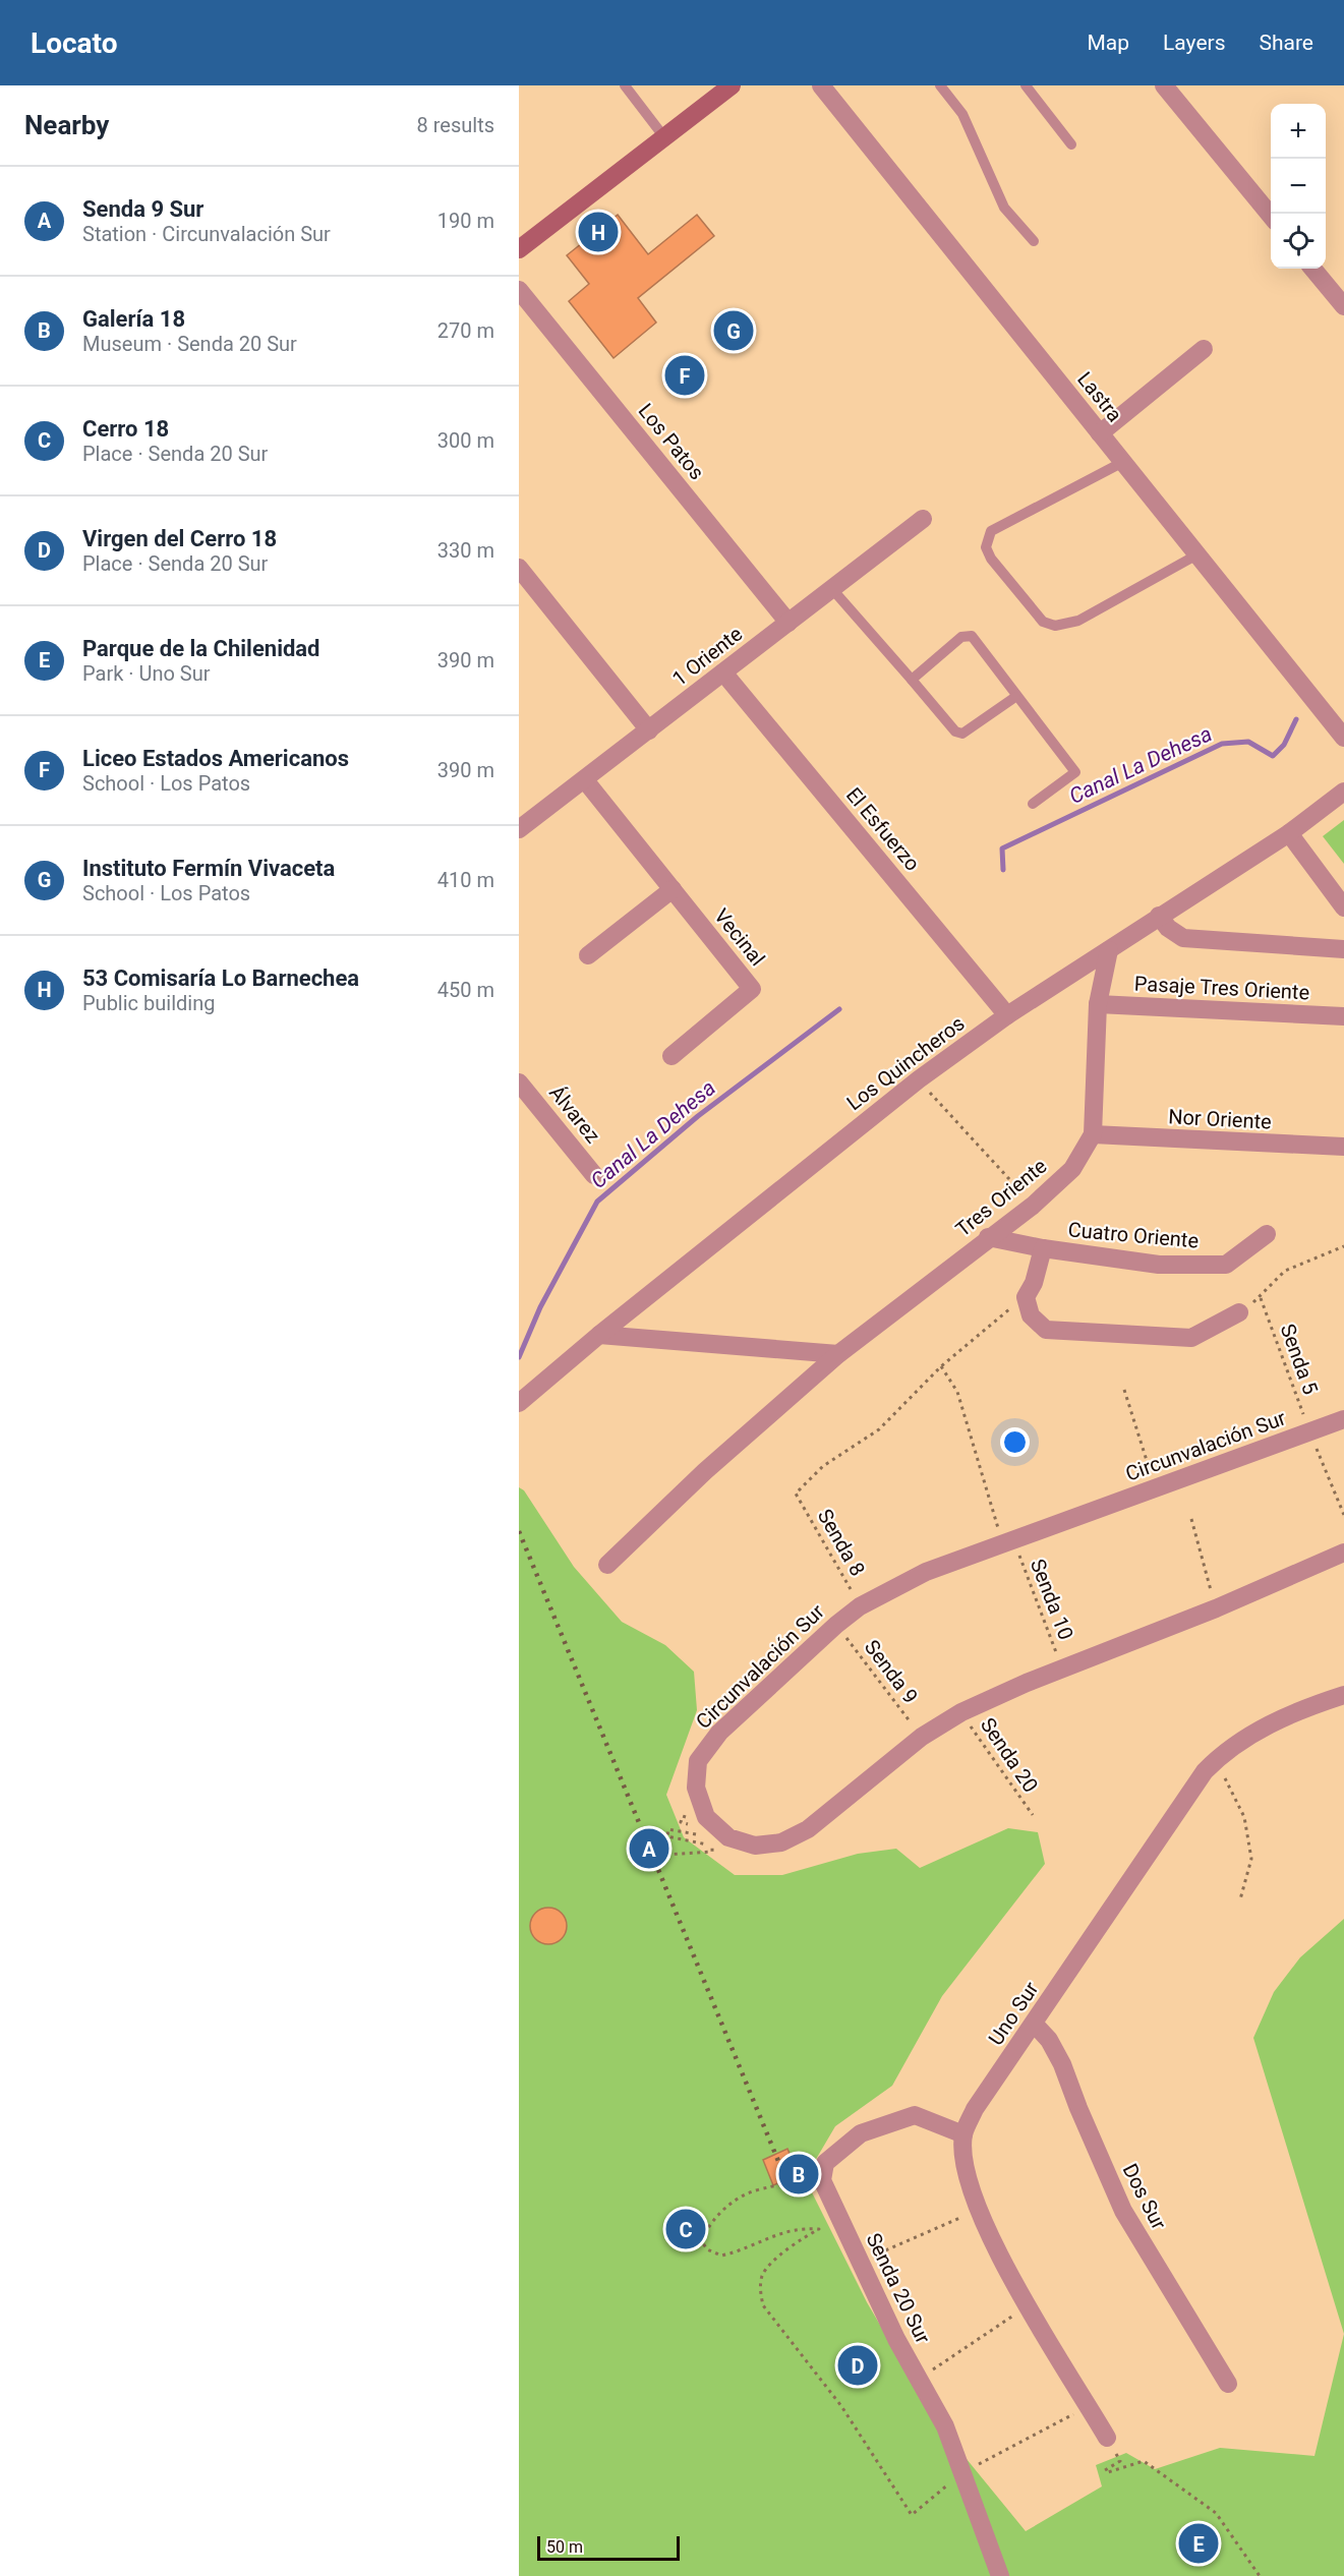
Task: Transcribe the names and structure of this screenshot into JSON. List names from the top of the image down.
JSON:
{
  "streets": {
    "street": [
      "Lastra",
      "Los Patos",
      "1 Oriente",
      "El Esfuerzo",
      "Vecinal",
      "Pasaje Tres Oriente",
      "Los Quincheros",
      "Álvarez",
      "Nor Oriente",
      "Tres Oriente",
      "Cuatro Oriente",
      "Circunvalación Sur",
      "Uno Sur",
      "Dos Sur",
      "Senda 20 Sur"
    ],
    "path": [
      "Senda 5",
      "Senda 8",
      "Senda 10",
      "Senda 9",
      "Senda 20"
    ]
  },
  "crossings": [
    ["Los Patos", "1 Oriente"],
    ["1 Oriente", "El Esfuerzo"],
    ["1 Oriente", "Vecinal"],
    ["El Esfuerzo", "Los Quincheros"],
    ["Pasaje Tres Oriente", "Tres Oriente"],
    ["Los Quincheros", "Tres Oriente"],
    ["Nor Oriente", "Tres Oriente"],
    ["Tres Oriente", "Cuatro Oriente"],
    ["Senda 5", "Circunvalación Sur"],
    ["Circunvalación Sur", "Senda 8"],
    ["Circunvalación Sur", "Senda 10"],
    ["Circunvalación Sur", "Senda 9"],
    ["Circunvalación Sur", "Senda 20"],
    ["Senda 8", "Senda 10"],
    ["Uno Sur", "Dos Sur"],
    ["Uno Sur", "Senda 20 Sur"]
  ],
  "water": ["Canal La Dehesa"],
  "scale_bar": "50 m",
  "page": {
    "header": "Locato",
    "nav": ["Map", "Layers", "Share"],
    "heading": ["Nearby", "8 results"],
    "map_buttons": ["+", "−"],
    "list": [
      {
        "mark": "A",
        "name": "Senda 9 Sur",
        "note": "Station · Circunvalación Sur",
        "value": "190 m"
      },
      {
        "mark": "B",
        "name": "Galería 18",
        "note": "Museum · Senda 20 Sur",
        "value": "270 m"
      },
      {
        "mark": "C",
        "name": "Cerro 18",
        "note": "Place · Senda 20 Sur",
        "value": "300 m"
      },
      {
        "mark": "D",
        "name": "Virgen del Cerro 18",
        "note": "Place · Senda 20 Sur",
        "value": "330 m"
      },
      {
        "mark": "E",
        "name": "Parque de la Chilenidad",
        "note": "Park · Uno Sur",
        "value": "390 m"
      },
      {
        "mark": "F",
        "name": "Liceo Estados Americanos",
        "note": "School · Los Patos",
        "value": "390 m"
      },
      {
        "mark": "G",
        "name": "Instituto Fermín Vivaceta",
        "note": "School · Los Patos",
        "value": "410 m"
      },
      {
        "mark": "H",
        "name": "53 Comisaría Lo Barnechea",
        "note": "Public building",
        "value": "450 m"
      }
    ],
    "pins": [
      "H",
      "G",
      "F",
      "A",
      "B",
      "C",
      "D",
      "E"
    ],
    "scale": "50 m"
  }
}
